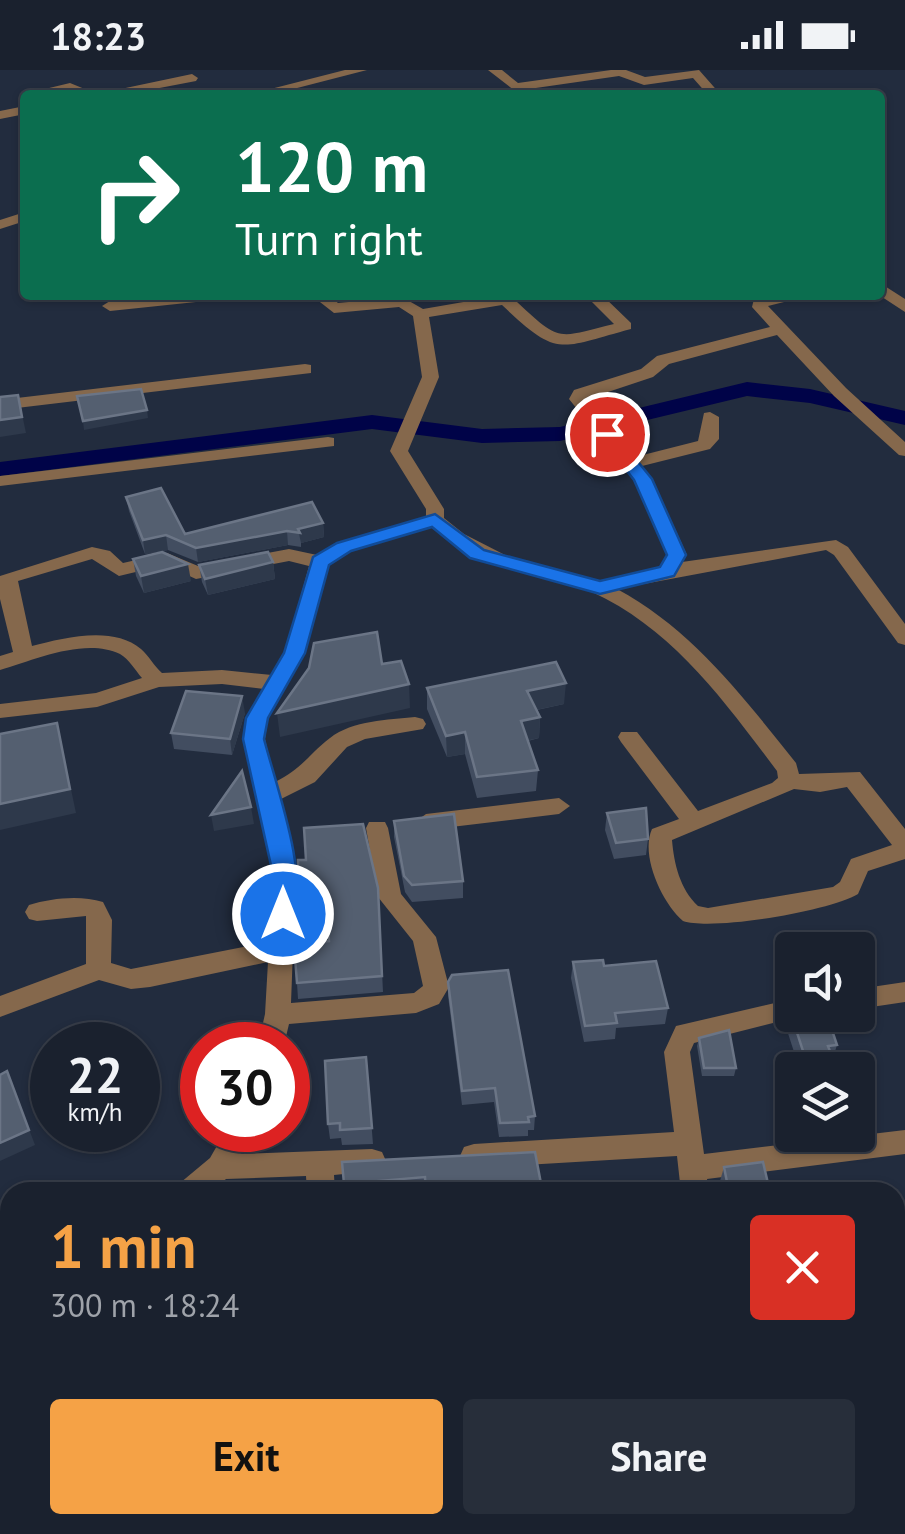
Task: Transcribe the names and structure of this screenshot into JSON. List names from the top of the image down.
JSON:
{
  "page": {
    "status": "18:23",
    "turn": ["120 m", "Turn right"],
    "speed": "22 km/h",
    "limit": "30",
    "heading": ["1 min", "300 m · 18:24"],
    "buttons": ["Exit", "Share"]
  }
}
